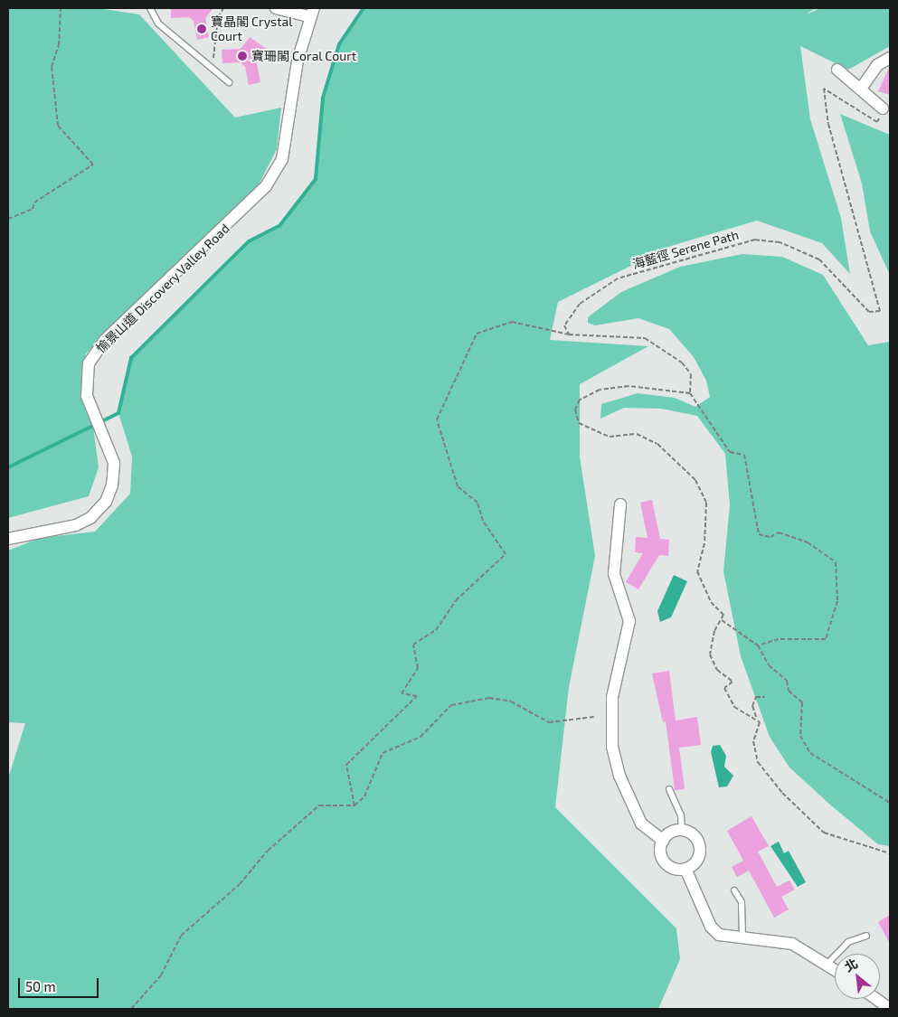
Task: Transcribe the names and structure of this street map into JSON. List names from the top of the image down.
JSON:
{
  "streets": {
    "street": ["愉景山道 Discovery Valley Road"],
    "path": ["海藍徑 Serene Path"]
  },
  "places": ["寶晶閣 Crystal Court", "寶珊閣 Coral Court"],
  "scale_bar": "50 m",
  "north": "top left"
}
